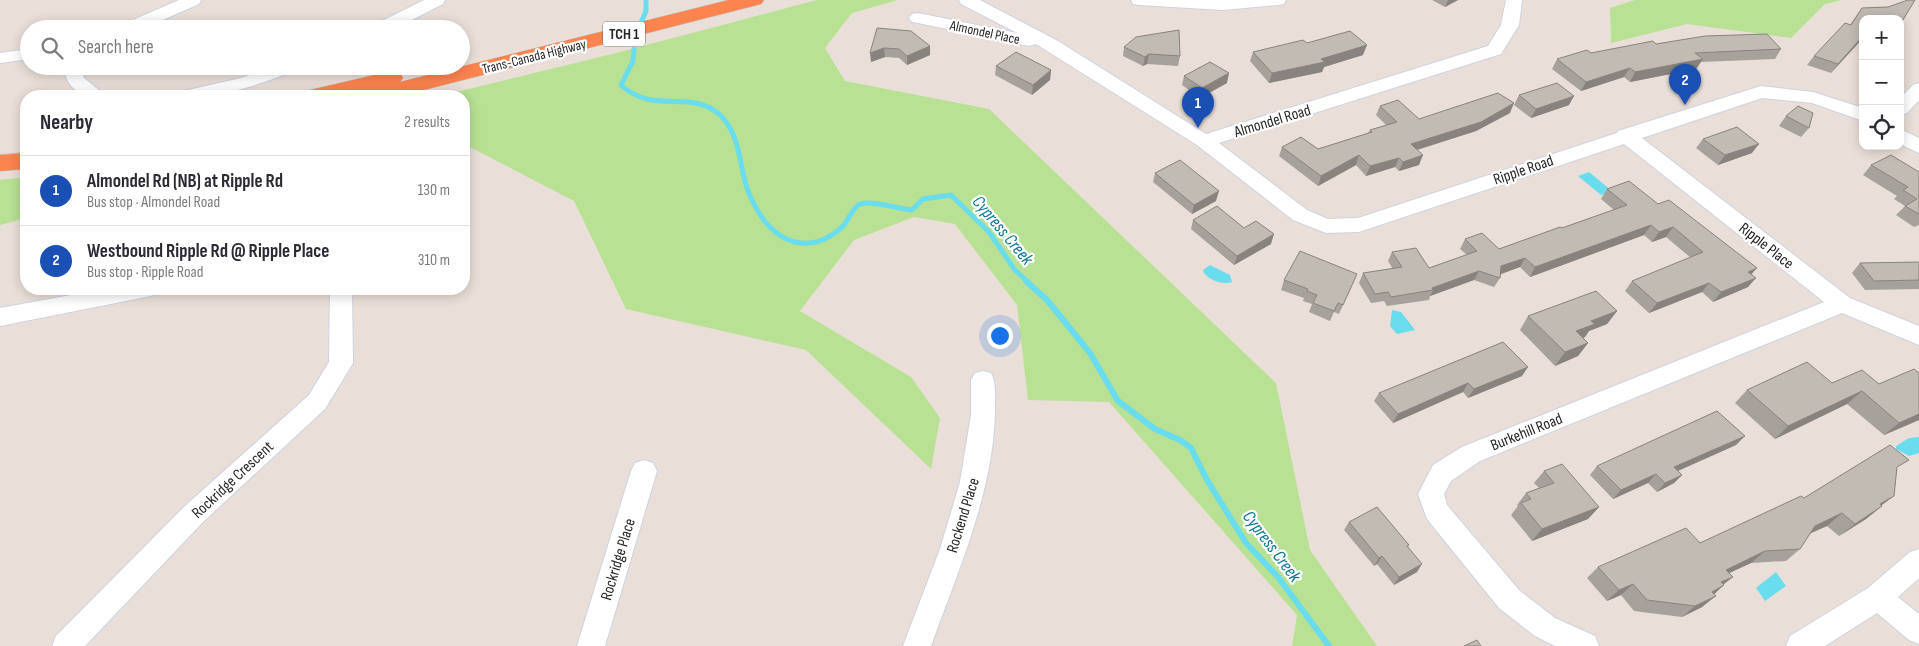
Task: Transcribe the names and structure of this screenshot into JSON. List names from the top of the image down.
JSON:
{
  "streets": {
    "highway": ["TCH 1", "Trans-Canada Highway"],
    "street": [
      "Almondel Place",
      "Almondel Road",
      "Ripple Road",
      "Ripple Place",
      "Burkehill Road",
      "Rockridge Crescent",
      "Rockend Place",
      "Rockridge Place"
    ]
  },
  "crossings": [
    ["Almondel Road", "Ripple Road"],
    ["Ripple Road", "Ripple Place"],
    ["Ripple Place", "Burkehill Road"]
  ],
  "water": ["Cypress Creek"],
  "page": {
    "map_buttons": ["+", "−"],
    "search": "Search here",
    "pins": ["2", "1"],
    "heading": ["Nearby", "2 results"],
    "list": [
      {
        "mark": "1",
        "name": "Almondel Rd (NB) at Ripple Rd",
        "note": "Bus stop · Almondel Road",
        "value": "130 m"
      },
      {
        "mark": "2",
        "name": "Westbound Ripple Rd @ Ripple Place",
        "note": "Bus stop · Ripple Road",
        "value": "310 m"
      }
    ]
  }
}
